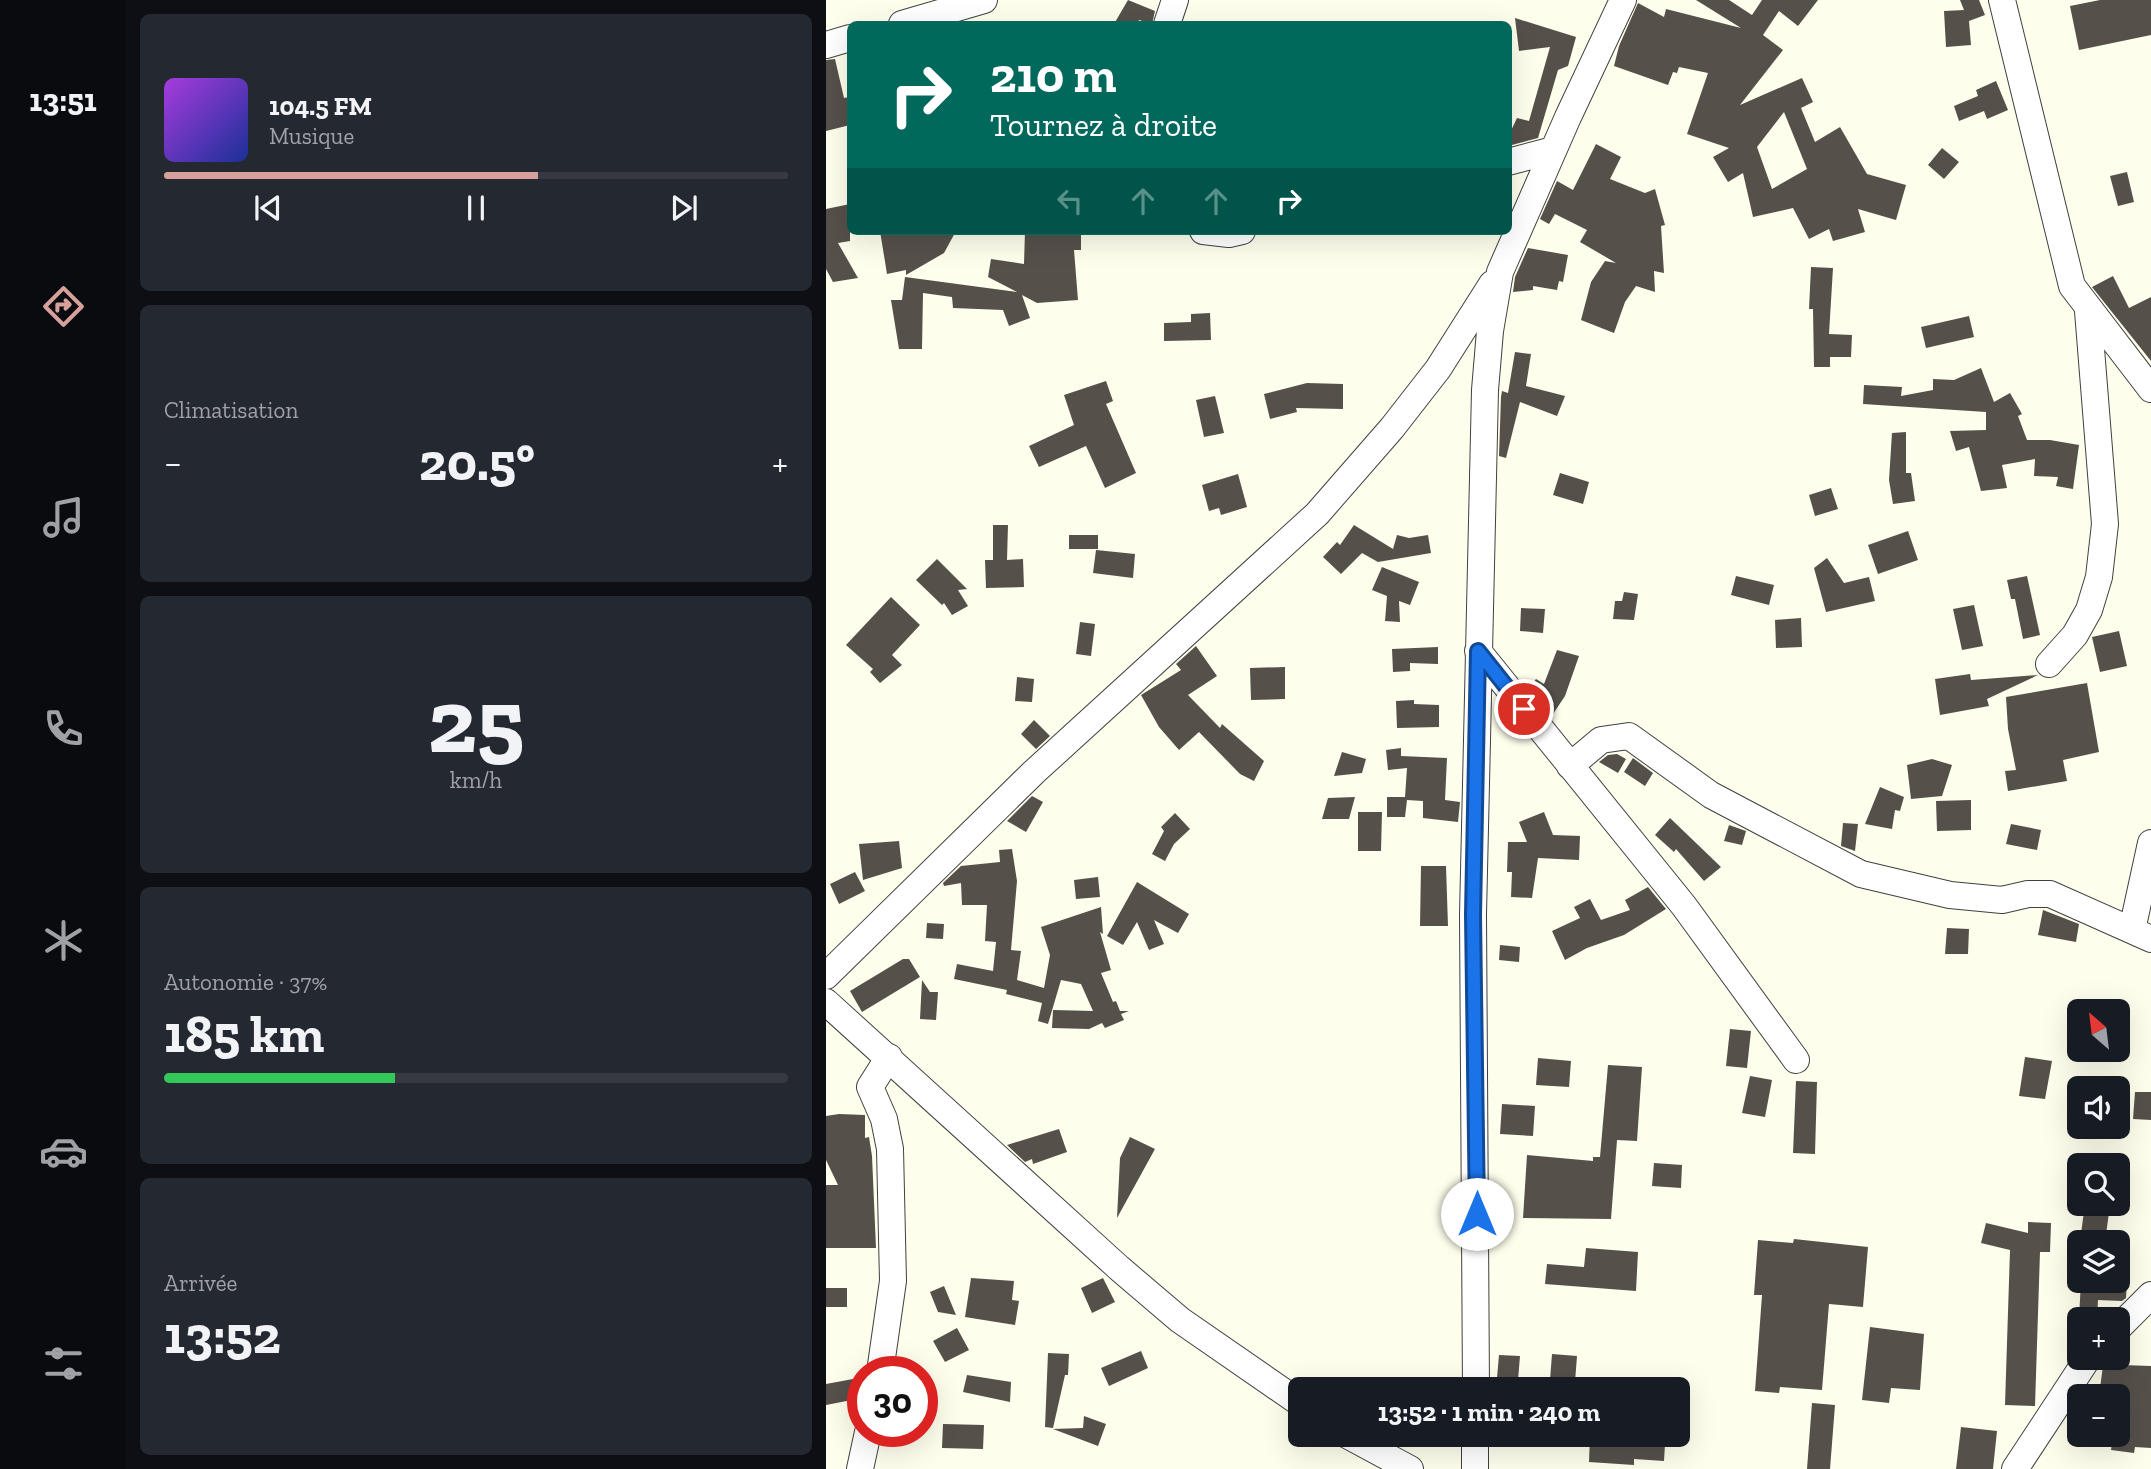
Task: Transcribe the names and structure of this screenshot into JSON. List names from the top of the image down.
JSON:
{
  "north": "top left",
  "page": {
    "tabs": "13:51",
    "turn": ["210 m", "Tournez à droite"],
    "song": ["104.5 FM", "Musique"],
    "tile": [
      "Climatisation",
      ["25", "km/h"],
      ["Autonomie · 37%", "185 km"],
      ["Arrivée", "13:52"]
    ],
    "heat": ["−", "20.5°", "+"],
    "map_buttons": ["+", "−"],
    "limit": "30",
    "trip": "13:52 · 1 min · 240 m"
  }
}
